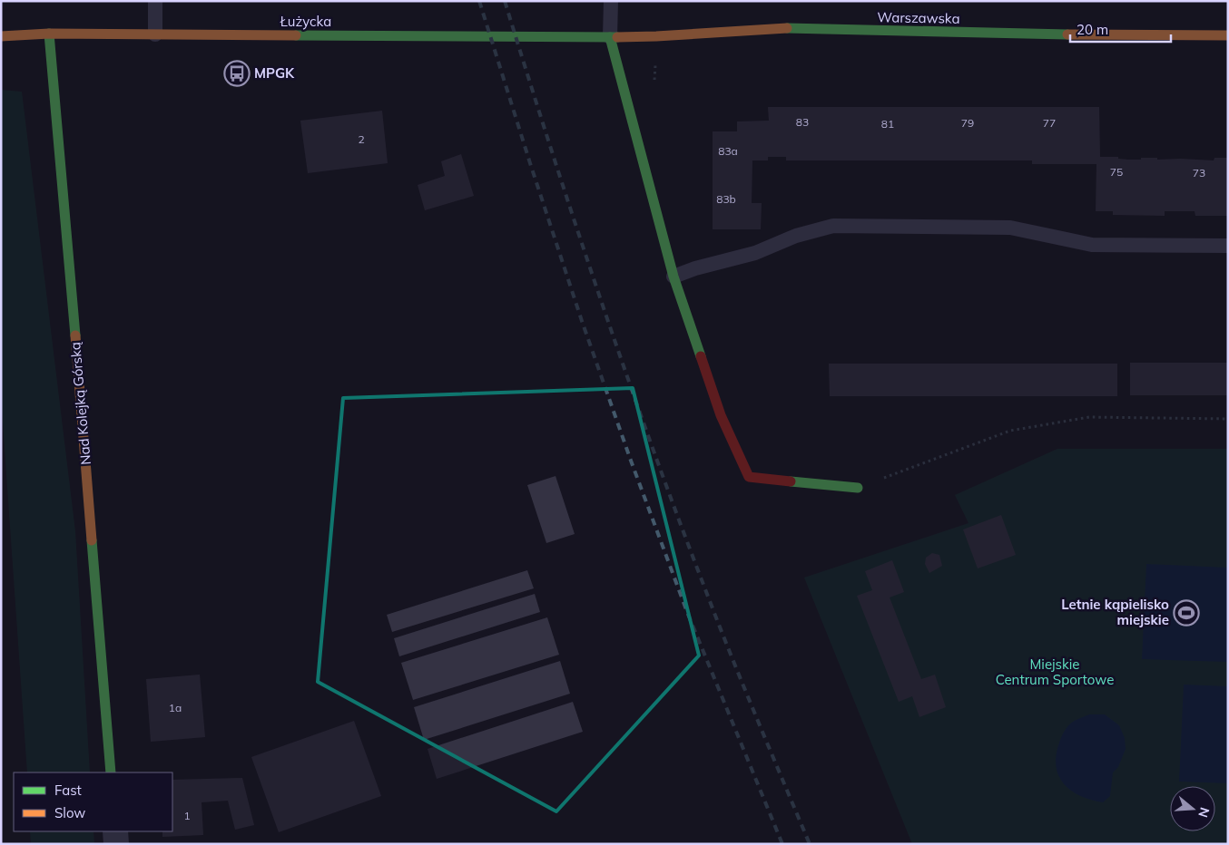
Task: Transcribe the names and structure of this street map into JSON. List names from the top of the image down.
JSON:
{
  "streets": {
    "street": ["Warszawska", "Łużycka", "Nad Kolejką Górską"]
  },
  "crossings": [
    ["Warszawska", "Łużycka"],
    ["Łużycka", "Nad Kolejką Górską"]
  ],
  "parks": ["Miejskie Centrum Sportowe"],
  "places": {
    "bus stop": ["MPGK"],
    "sports": ["Letnie kąpielisko miejskie"]
  },
  "house_numbers": [
    "83",
    "79",
    "77",
    "81",
    "2",
    "83a",
    "75",
    "73",
    "83b",
    "1a",
    "1"
  ],
  "legend": ["Fast", "Slow"],
  "scale_bar": "20 m",
  "north": "right"
}
